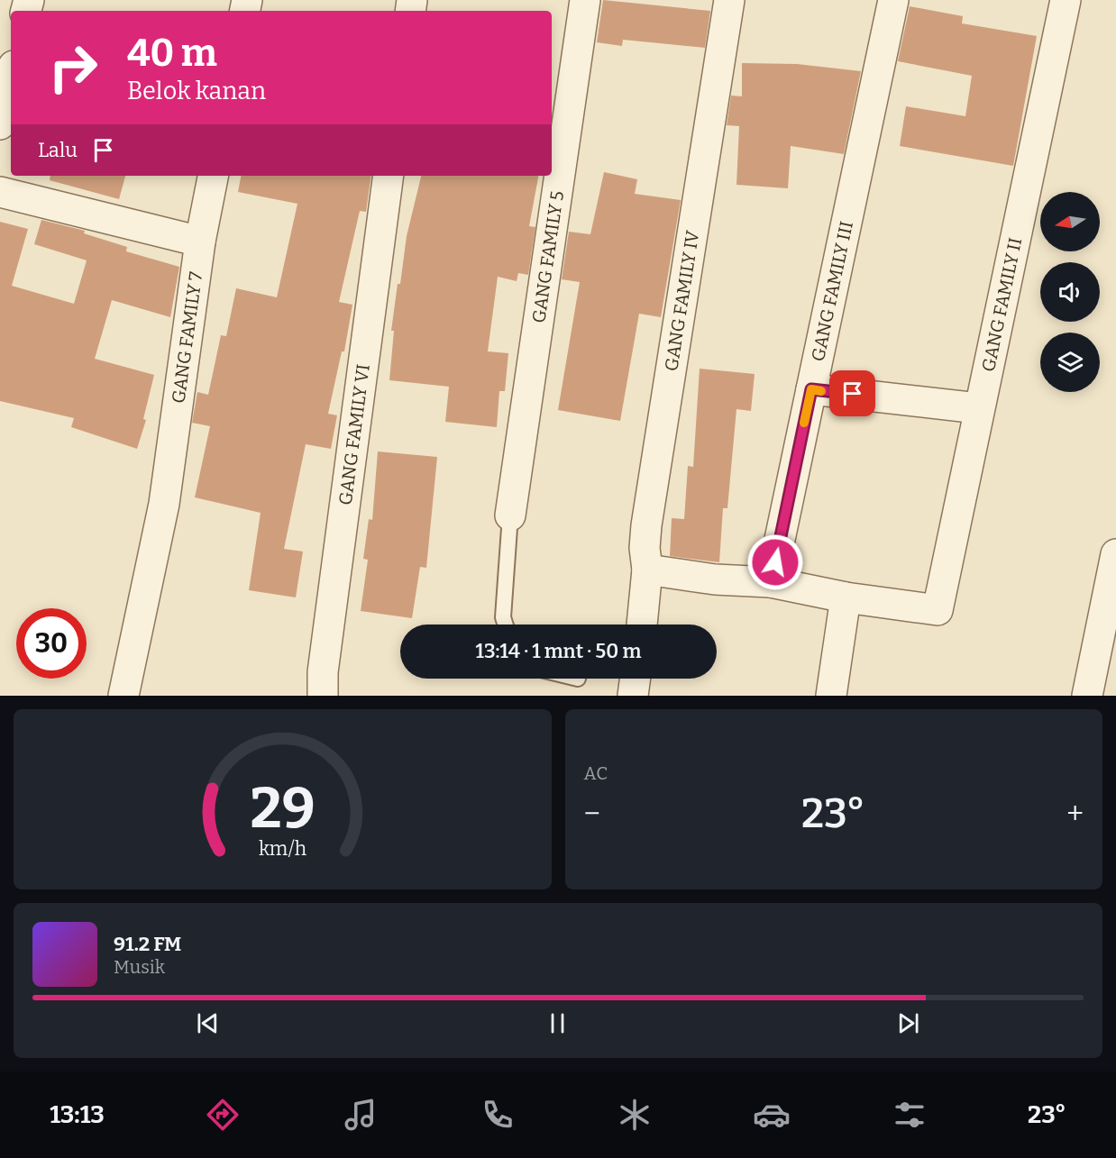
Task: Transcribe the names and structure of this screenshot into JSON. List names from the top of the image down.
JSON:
{
  "streets": {
    "street": [
      "GANG FAMILY 5",
      "GANG FAMILY III",
      "GANG FAMILY IV",
      "GANG FAMILY II",
      "GANG FAMILY 7",
      "GANG FAMILY VI"
    ]
  },
  "north": "left",
  "page": {
    "turn": ["40 m", "Belok kanan"],
    "then": "Lalu",
    "limit": "30",
    "trip": "13:14 · 1 mnt · 50 m",
    "tile": "AC",
    "heat": ["−", "23°", "+"],
    "song": ["91.2 FM", "Musik"],
    "tabs": ["13:13", "23°"],
    "gauge": ["29", "km/h"]
  }
}
